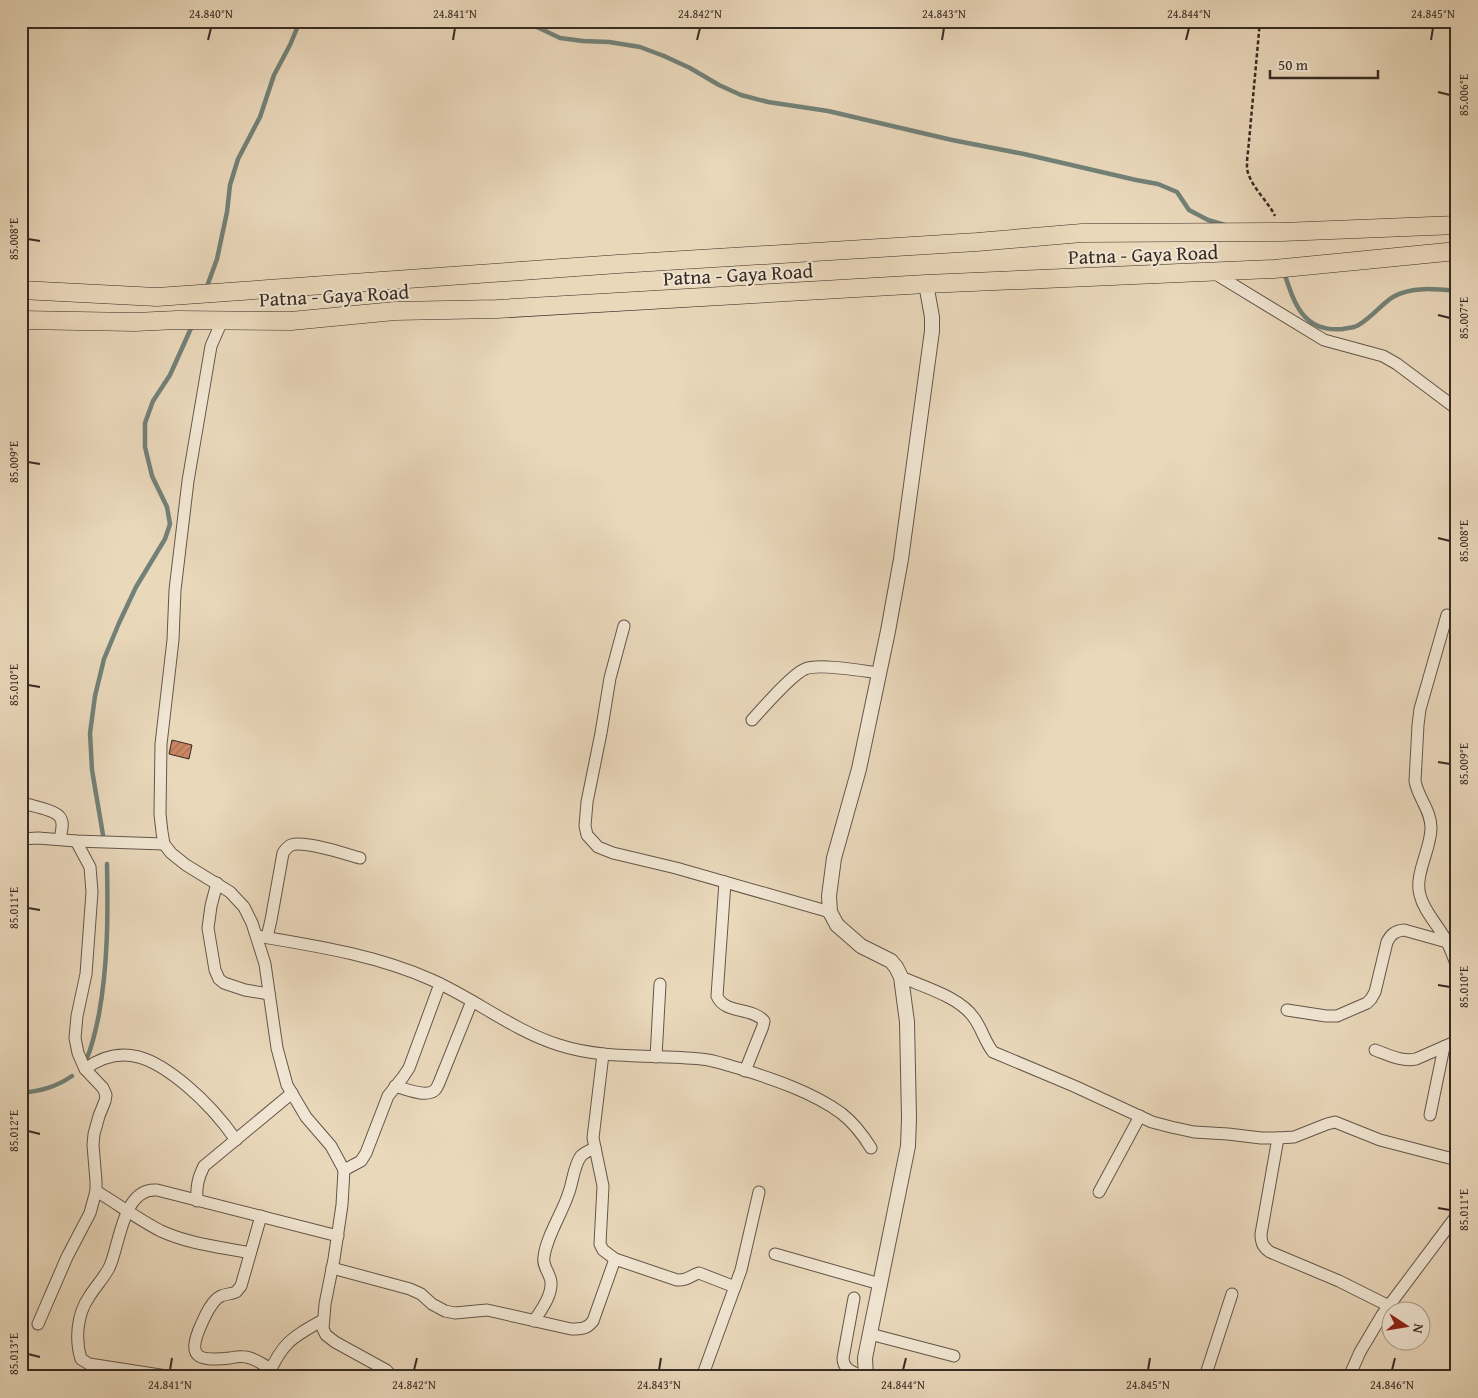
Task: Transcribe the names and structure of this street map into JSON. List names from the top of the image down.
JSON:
{
  "streets": {
    "main road": ["Patna - Gaya Road"]
  },
  "scale_bar": "50 m",
  "north": "right",
  "coordinates": [
    "24.840°N",
    "24.841°N",
    "24.842°N",
    "24.843°N",
    "24.844°N",
    "24.845°N",
    "85.006°E",
    "85.008°E",
    "85.007°E",
    "85.009°E",
    "85.010°E",
    "85.011°E",
    "85.012°E",
    "85.013°E",
    "24.846°N"
  ]
}
